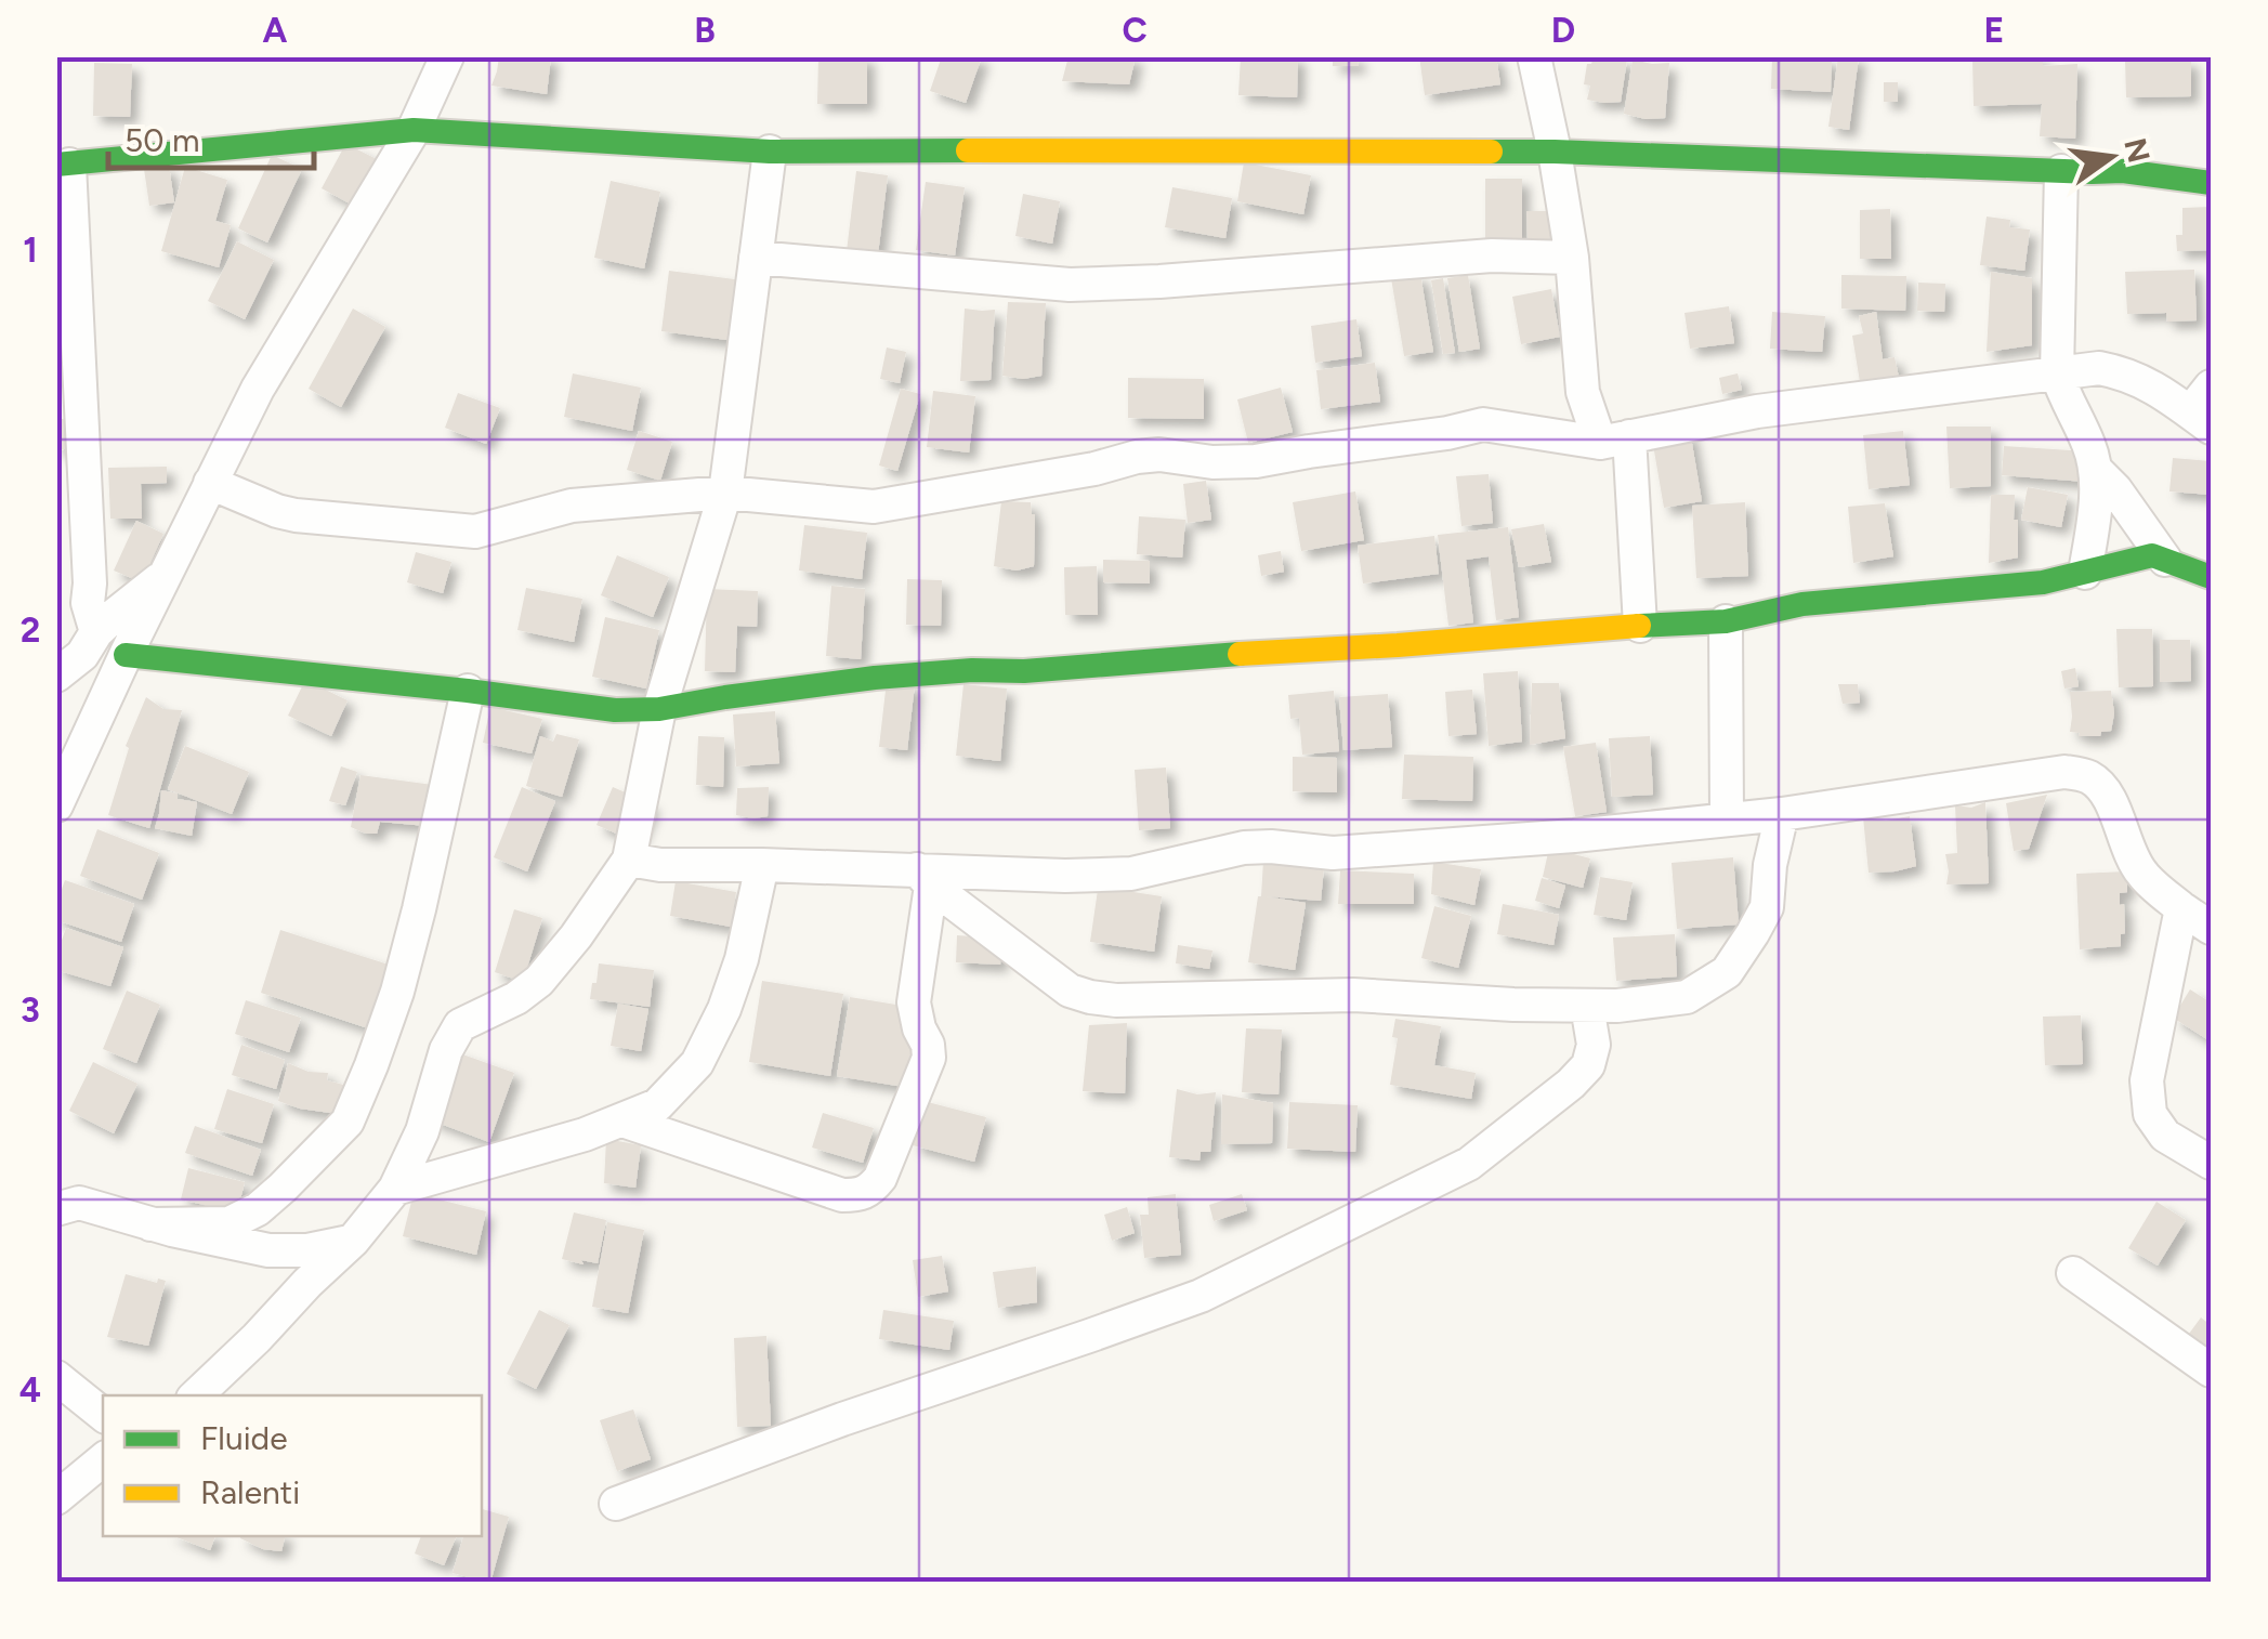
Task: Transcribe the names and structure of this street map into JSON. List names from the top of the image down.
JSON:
{
  "legend": ["Fluide", "Ralenti"],
  "scale_bar": "50 m",
  "north": "right",
  "grid": {
    "columns": [
      "A",
      "B",
      "C",
      "D",
      "E"
    ],
    "rows": [
      "1",
      "2",
      "3",
      "4"
    ]
  }
}
